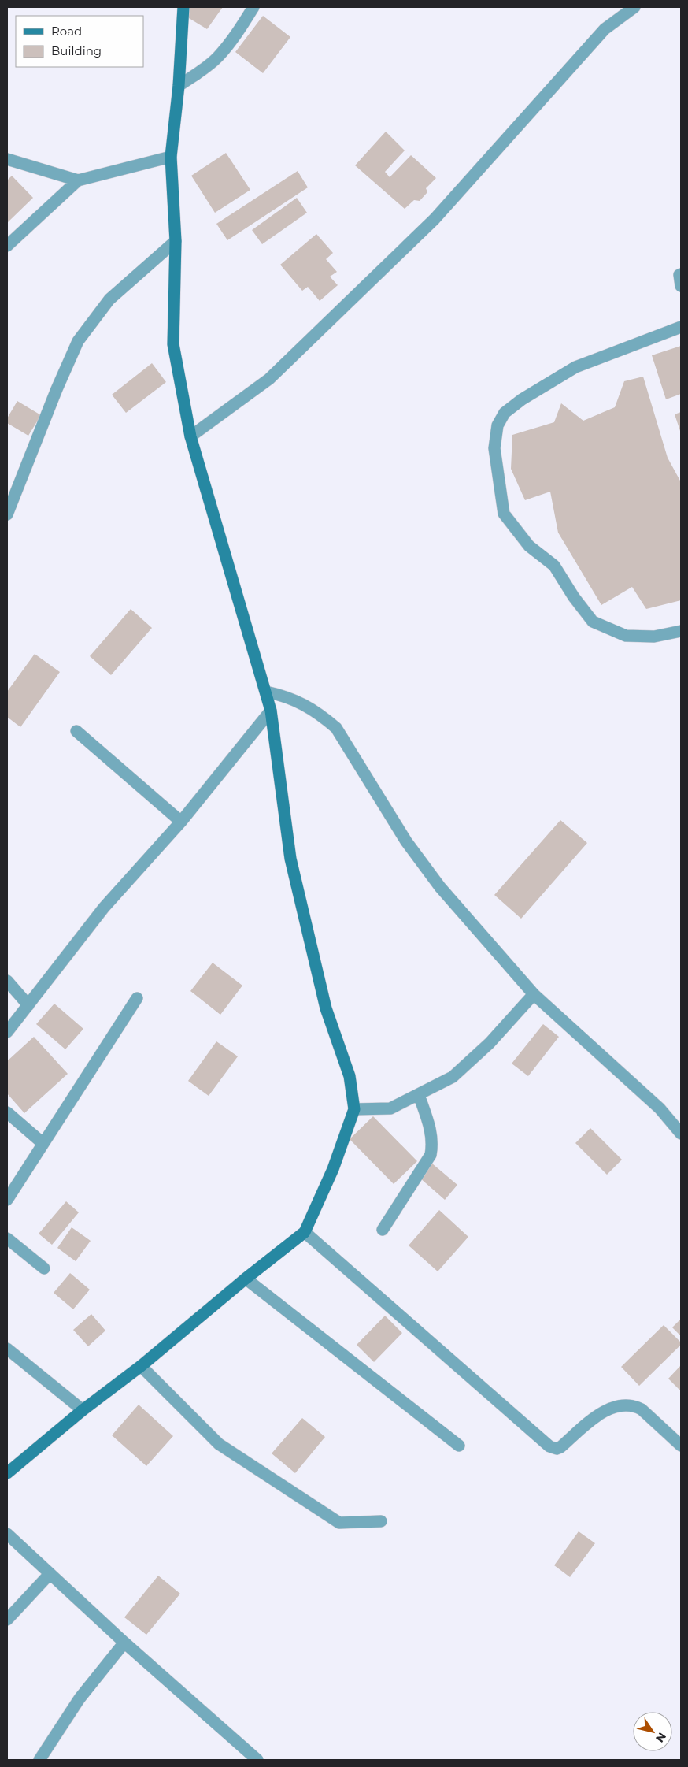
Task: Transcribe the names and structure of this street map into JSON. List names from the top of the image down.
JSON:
{
  "legend": ["Road", "Building"],
  "north": "bottom right"
}
